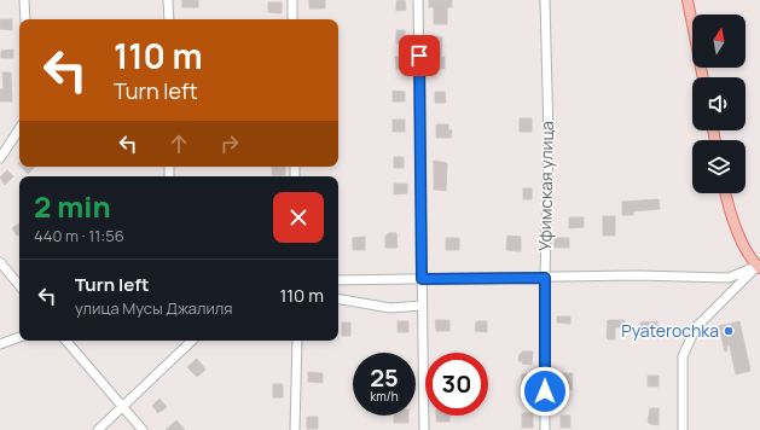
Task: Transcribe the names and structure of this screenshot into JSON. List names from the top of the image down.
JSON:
{
  "streets": {
    "street": ["Уфимская улица"]
  },
  "places": ["Pyaterochka"],
  "north": "top",
  "page": {
    "turn": ["110 m", "Turn left"],
    "heading": ["2 min", "440 m · 11:56"],
    "list": [
      {
        "name": "Turn left",
        "note": "улица Мусы Джалиля",
        "value": "110 m"
      }
    ],
    "speed": "25 km/h",
    "limit": "30"
  }
}
